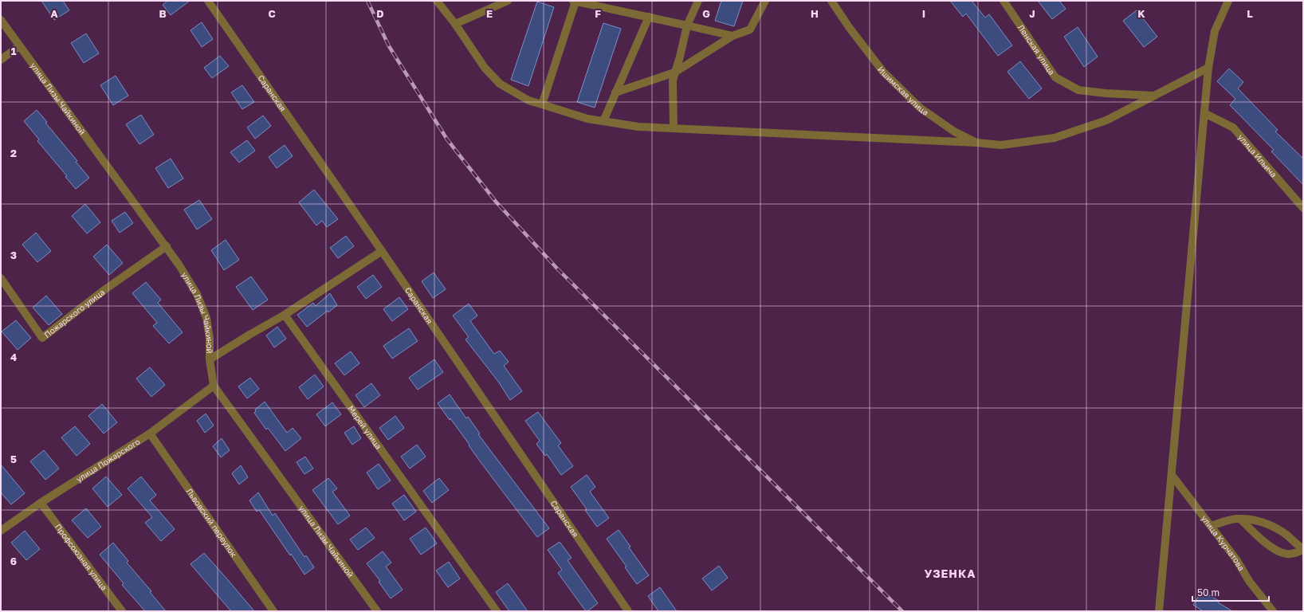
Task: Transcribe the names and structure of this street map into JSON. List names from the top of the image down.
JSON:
{
  "streets": {
    "street": [
      "Ленская улица",
      "Ишимская улица",
      "Саранская",
      "улица Лизы Чайкиной",
      "улица Ильича",
      "Пожарского улица",
      "Мерей улица",
      "улица Пожарского",
      "Львовский переулок",
      "улица Курчатова",
      "Профсоюзная улица"
    ]
  },
  "crossings": [
    ["Ленская улица", "Ишимская улица"],
    ["улица Лизы Чайкиной", "Пожарского улица"],
    ["улица Лизы Чайкиной", "улица Пожарского"],
    ["улица Пожарского", "Львовский переулок"],
    ["улица Пожарского", "Профсоюзная улица"]
  ],
  "districts": ["УЗЕНКА"],
  "scale_bar": "50 m",
  "grid": {
    "columns": [
      "A",
      "B",
      "C",
      "D",
      "E",
      "F",
      "G",
      "H",
      "I",
      "J",
      "K",
      "L"
    ],
    "rows": [
      "1",
      "2",
      "3",
      "4",
      "5",
      "6"
    ]
  }
}
